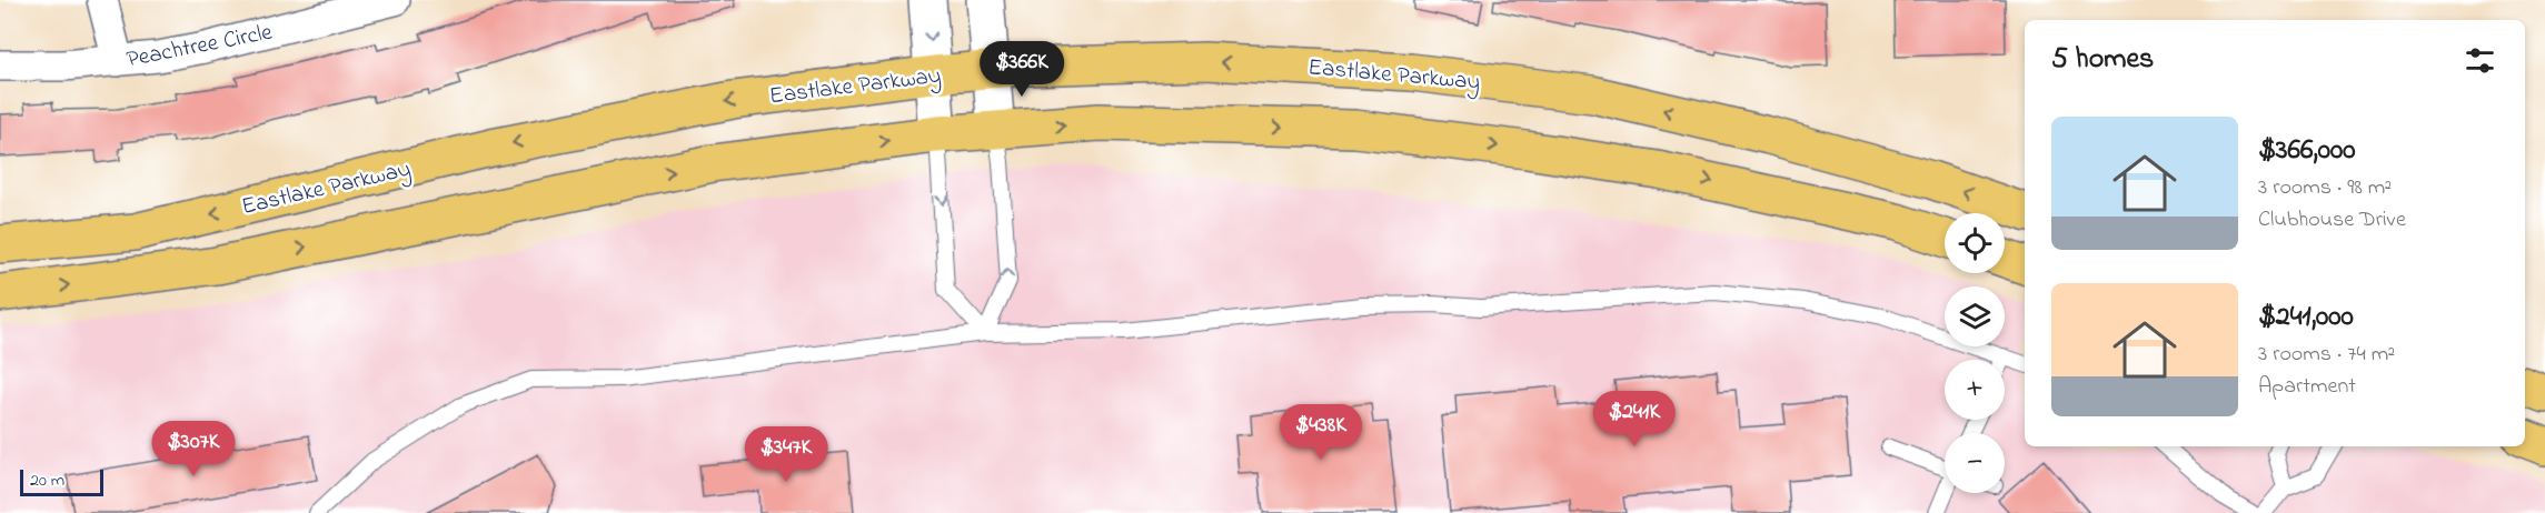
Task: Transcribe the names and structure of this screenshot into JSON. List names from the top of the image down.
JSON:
{
  "streets": {
    "main road": ["Eastlake Parkway"],
    "street": ["Peachtree Circle"]
  },
  "scale_bar": "20 m",
  "page": {
    "heading": "5 homes",
    "price": [
      "$366K",
      "$241K",
      "$438K",
      "$307K",
      "$347K"
    ],
    "list": [
      {
        "name": "$366,000",
        "note": "3 rooms · 98 m² · Clubhouse Drive"
      },
      {
        "name": "$241,000",
        "note": "3 rooms · 74 m² · Apartment"
      }
    ],
    "map_buttons": ["+", "−"],
    "scale": "20 m"
  }
}
